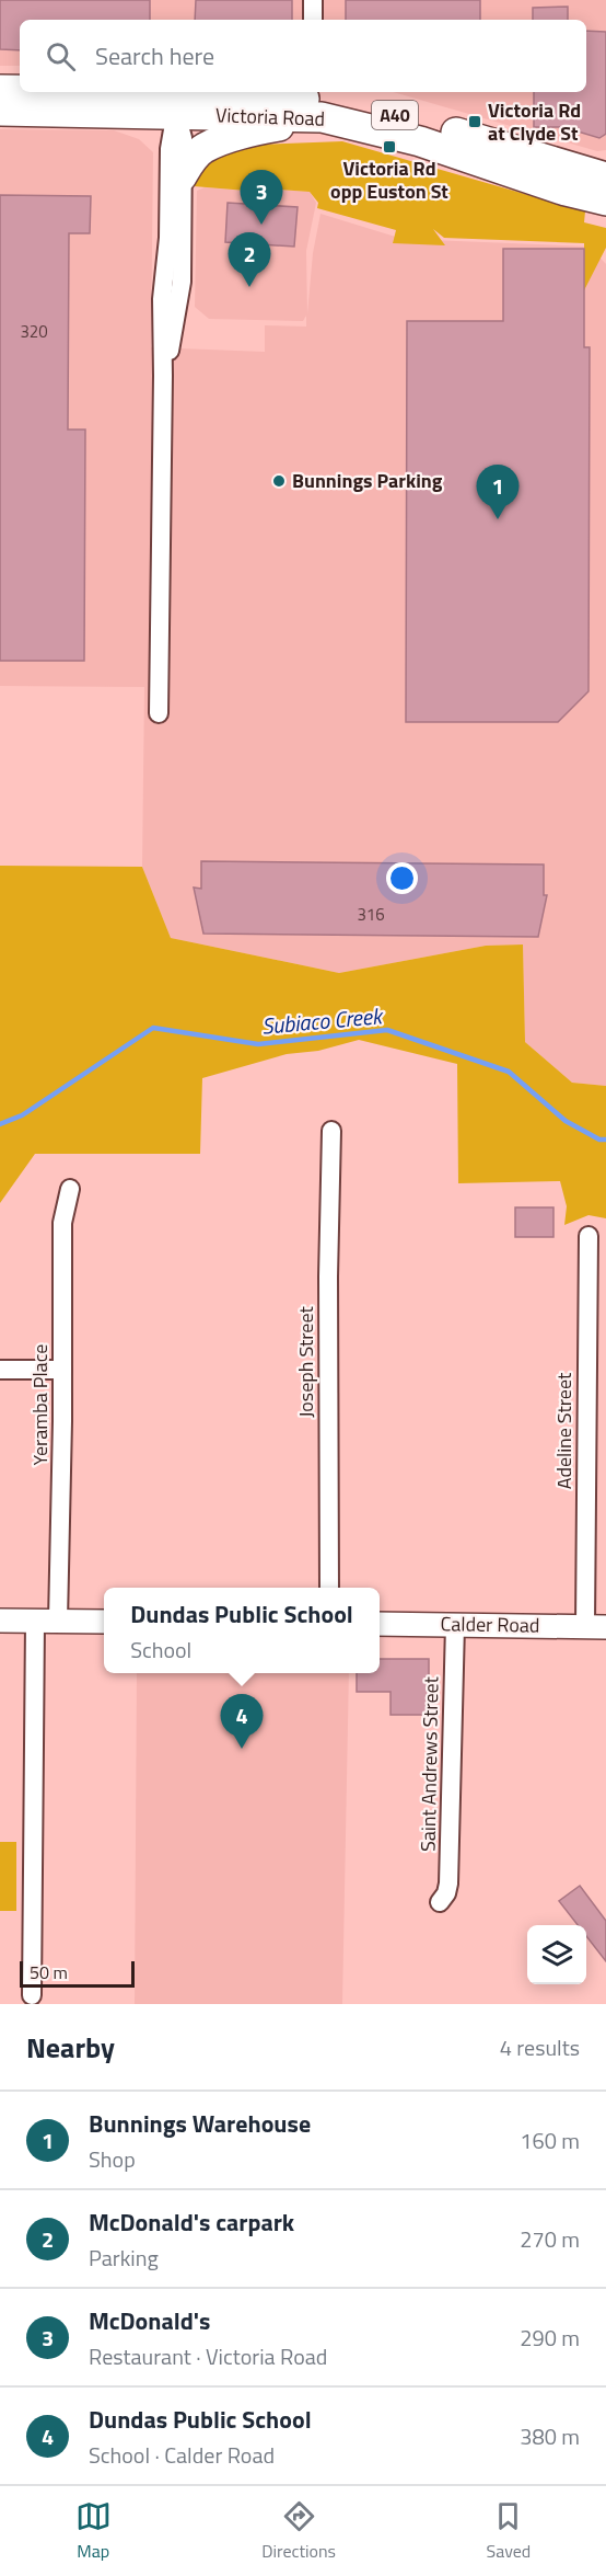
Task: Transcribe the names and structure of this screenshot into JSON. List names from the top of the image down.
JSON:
{
  "streets": {
    "highway": ["A40", "Victoria Road"],
    "street": [
      "Joseph Street",
      "Yeramba Place",
      "Adeline Street",
      "Calder Road",
      "Saint Andrews Street"
    ]
  },
  "crossings": [
    ["Adeline Street", "Calder Road"],
    ["Calder Road", "Saint Andrews Street"]
  ],
  "water": ["Subiaco Creek"],
  "places": {
    "transit": ["Victoria Rd at Clyde St", "Victoria Rd opp Euston St"],
    "other": ["Bunnings Parking"]
  },
  "house_numbers": ["320", "316"],
  "scale_bar": "50 m",
  "page": {
    "search": "Search here",
    "pins": [
      "3",
      "2",
      "1",
      "4"
    ],
    "popup": ["Dundas Public School", "School"],
    "scale": "50 m",
    "heading": ["Nearby", "4 results"],
    "list": [
      {
        "mark": "1",
        "name": "Bunnings Warehouse",
        "note": "Shop",
        "value": "160 m"
      },
      {
        "mark": "2",
        "name": "McDonald's carpark",
        "note": "Parking",
        "value": "270 m"
      },
      {
        "mark": "3",
        "name": "McDonald's",
        "note": "Restaurant · Victoria Road",
        "value": "290 m"
      },
      {
        "mark": "4",
        "name": "Dundas Public School",
        "note": "School · Calder Road",
        "value": "380 m"
      }
    ],
    "nav": ["Map", "Directions", "Saved"]
  }
}
